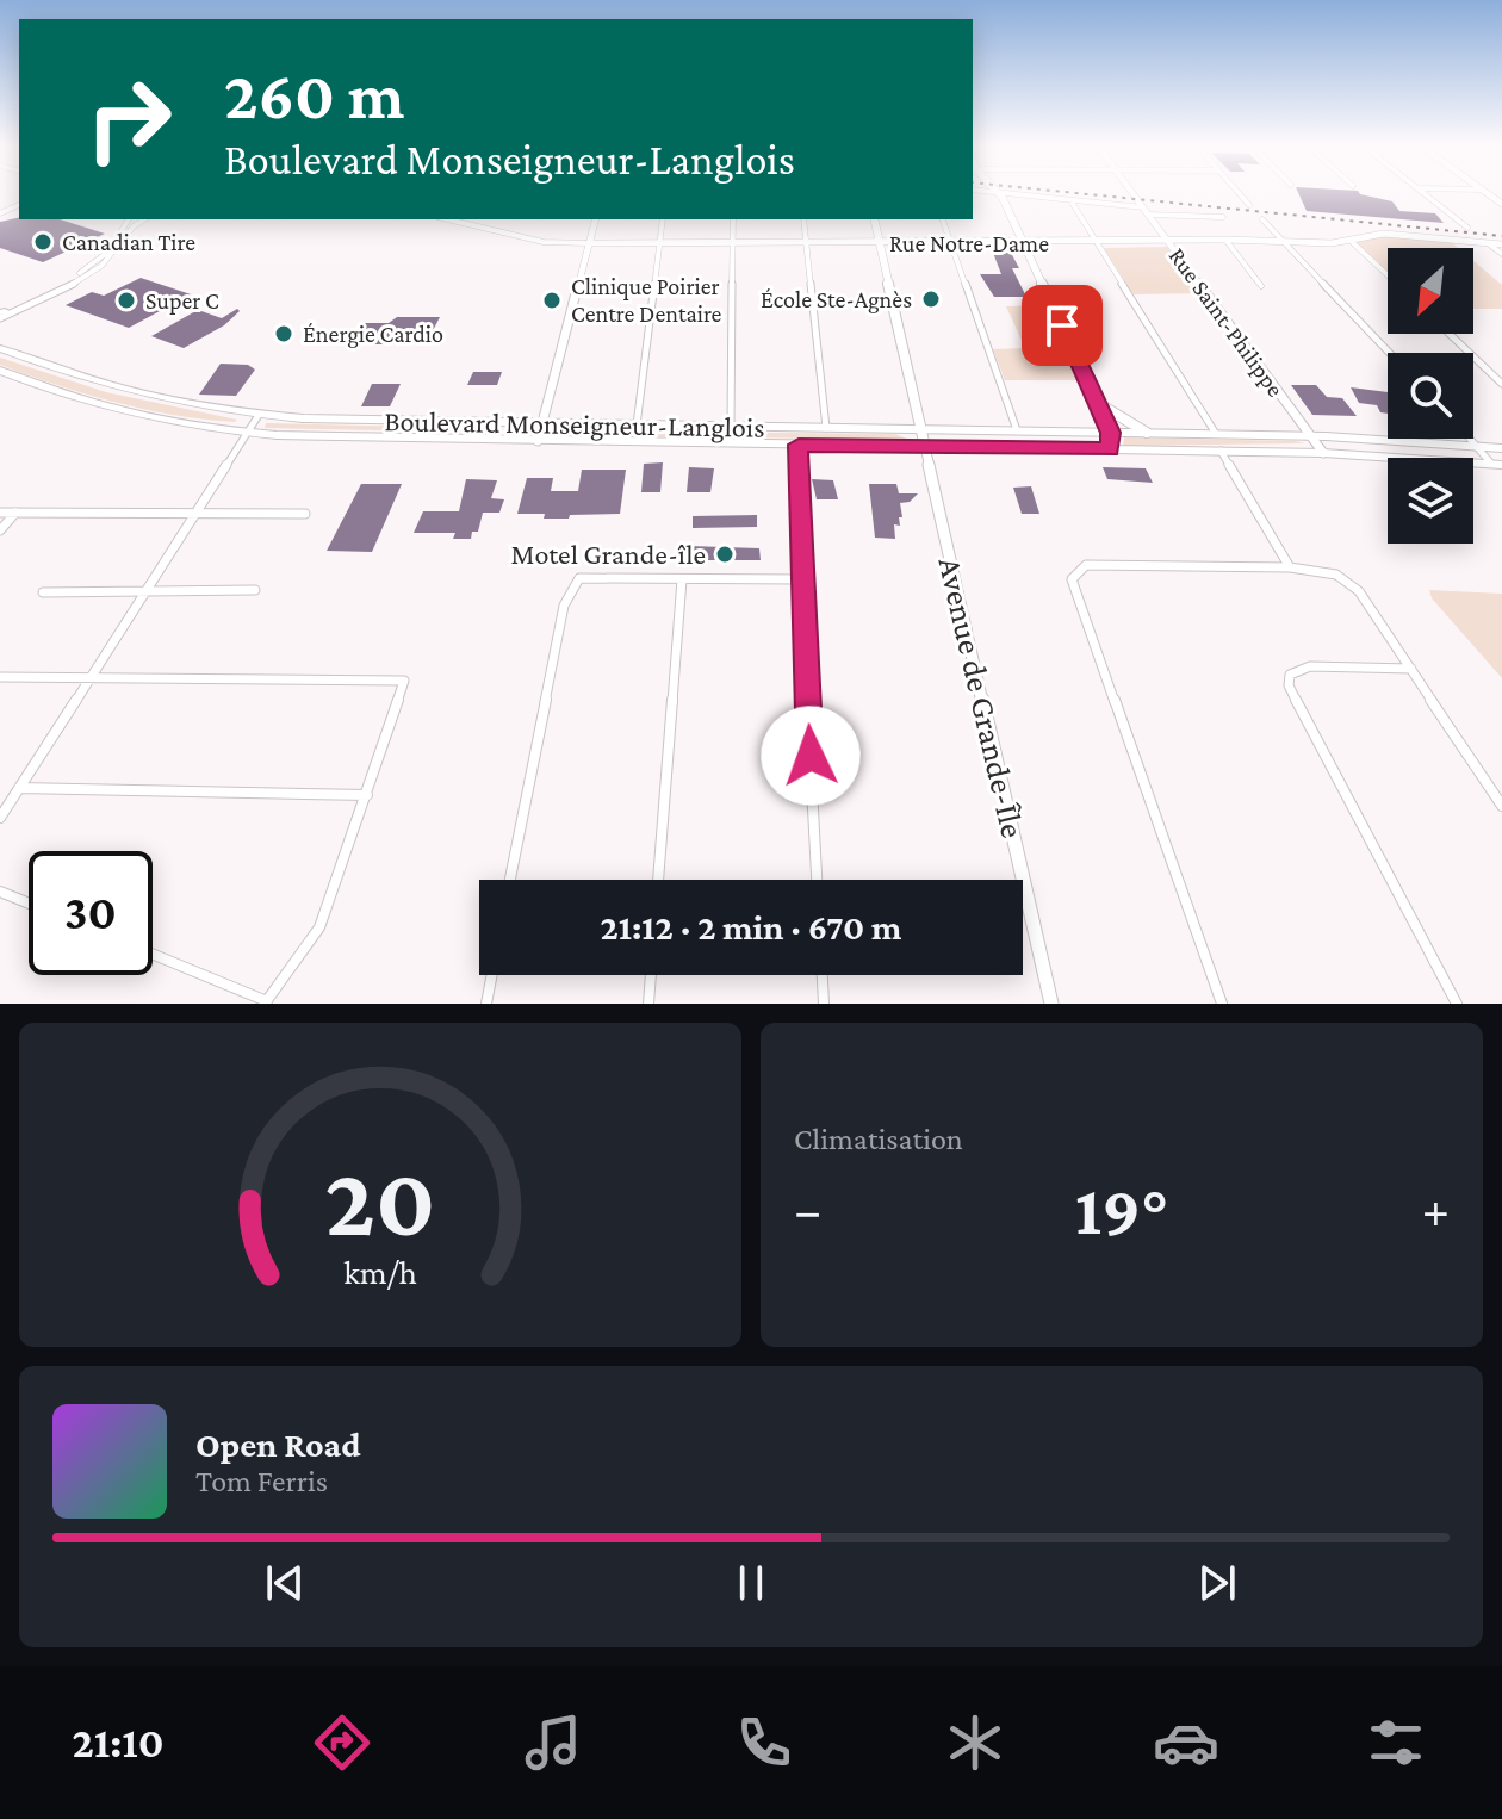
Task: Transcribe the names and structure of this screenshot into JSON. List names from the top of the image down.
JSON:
{
  "streets": {
    "highway": ["Boulevard Monseigneur-Langlois"],
    "street": ["Rue Notre-Dame", "Rue Saint-Philippe", "Avenue de Grande-Île"]
  },
  "crossings": [
    ["Rue Notre-Dame", "Rue Saint-Philippe"],
    ["Rue Saint-Philippe", "Boulevard Monseigneur-Langlois"],
    ["Boulevard Monseigneur-Langlois", "Avenue de Grande-Île"]
  ],
  "places": [
    "Canadian Tire",
    "École Ste-Agnès",
    "Super C",
    "Clinique Poirier Centre Dentaire",
    "Énergie Cardio",
    "Motel Grande-île"
  ],
  "north": "bottom left",
  "page": {
    "turn": ["260 m", "Boulevard Monseigneur-Langlois"],
    "limit": "30",
    "trip": "21:12 · 2 min · 670 m",
    "tile": "Climatisation",
    "heat": ["−", "19°", "+"],
    "song": ["Open Road", "Tom Ferris"],
    "tabs": "21:10",
    "gauge": ["20", "km/h"]
  }
}
